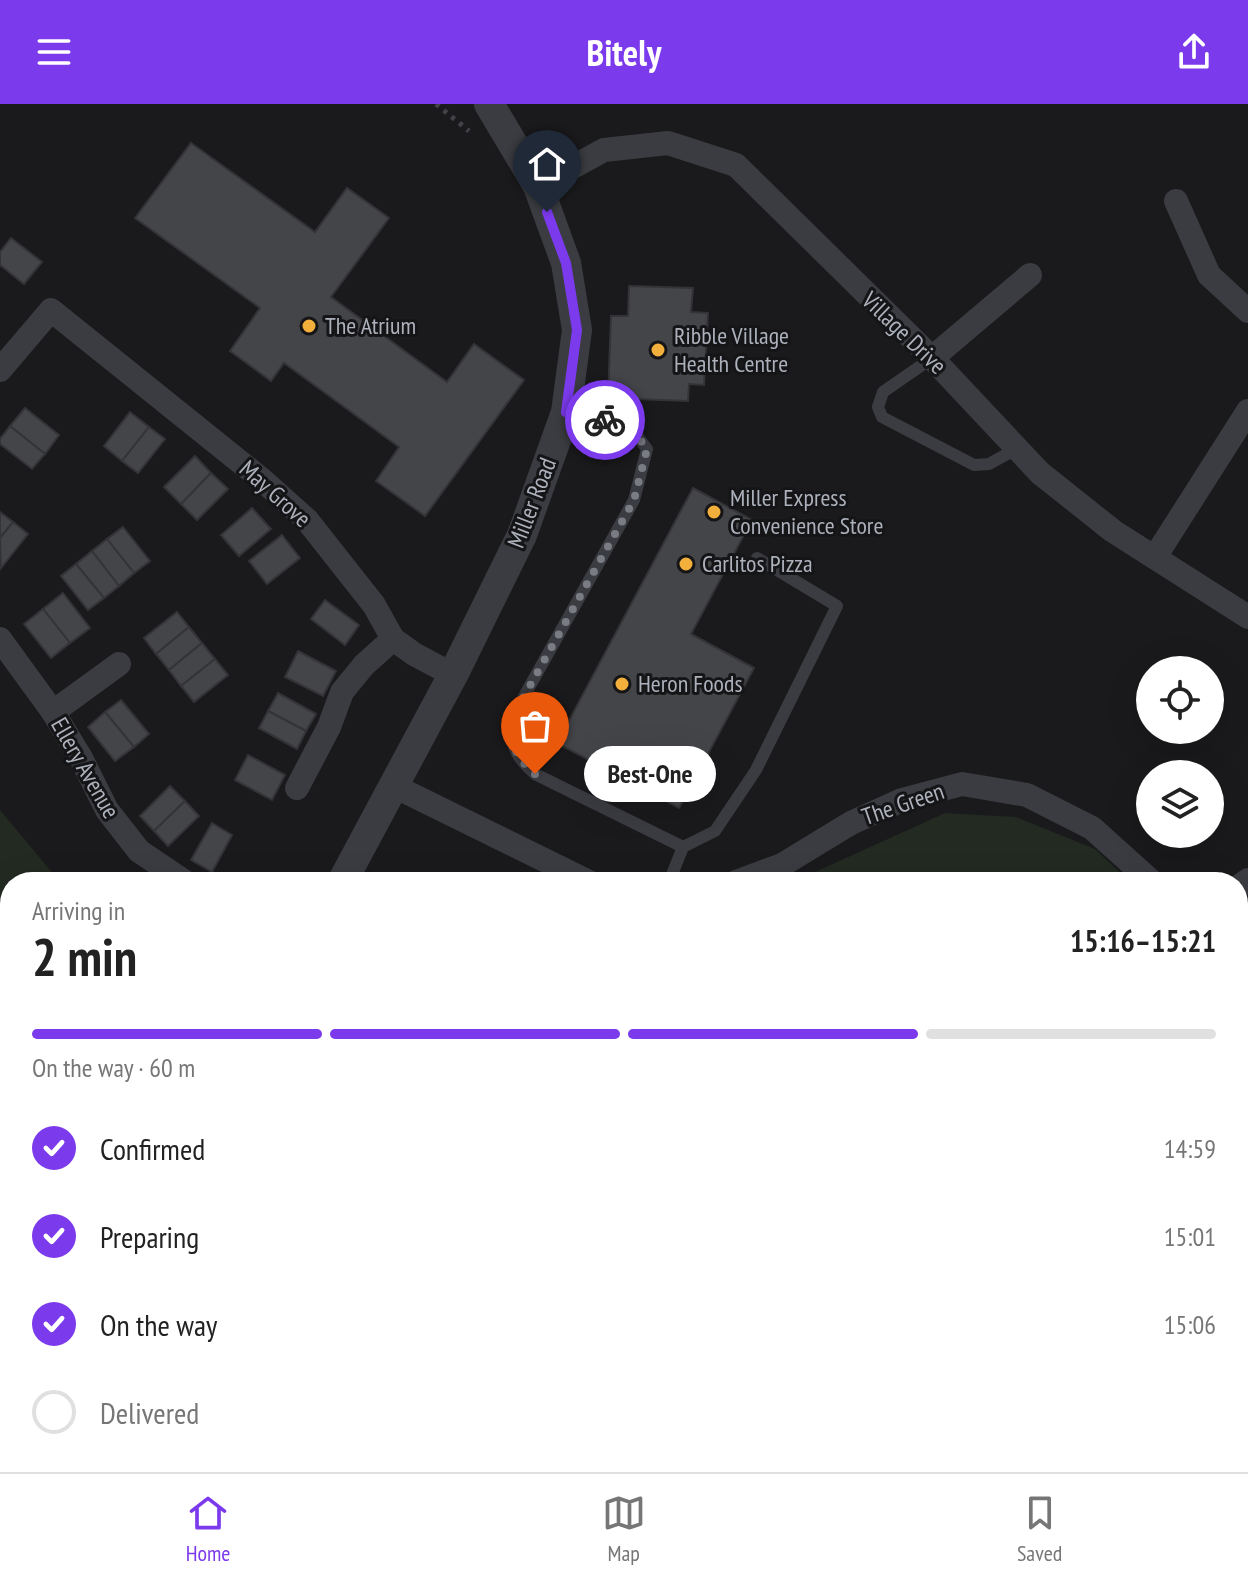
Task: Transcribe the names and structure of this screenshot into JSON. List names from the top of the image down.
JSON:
{
  "streets": {
    "street": [
      "Village Drive",
      "May Grove",
      "Miller Road",
      "Ellery Avenue",
      "The Green"
    ]
  },
  "crossings": [
    ["Village Drive", "Miller Road"]
  ],
  "places": [
    "The Atrium",
    "Ribble Village Health Centre",
    "Miller Express Convenience Store",
    "Carlitos Pizza",
    "Heron Foods",
    "Best-One"
  ],
  "page": {
    "header": "Bitely",
    "bubble": "Best-One",
    "heading": ["2 min", "Arriving in", "15:16–15:21"],
    "bar": "On the way · 60 m",
    "list": [
      ["Confirmed", "14:59"],
      ["Preparing", "15:01"],
      ["On the way", "15:06"],
      "Delivered"
    ],
    "tabs": ["Home", "Map", "Saved"]
  }
}
